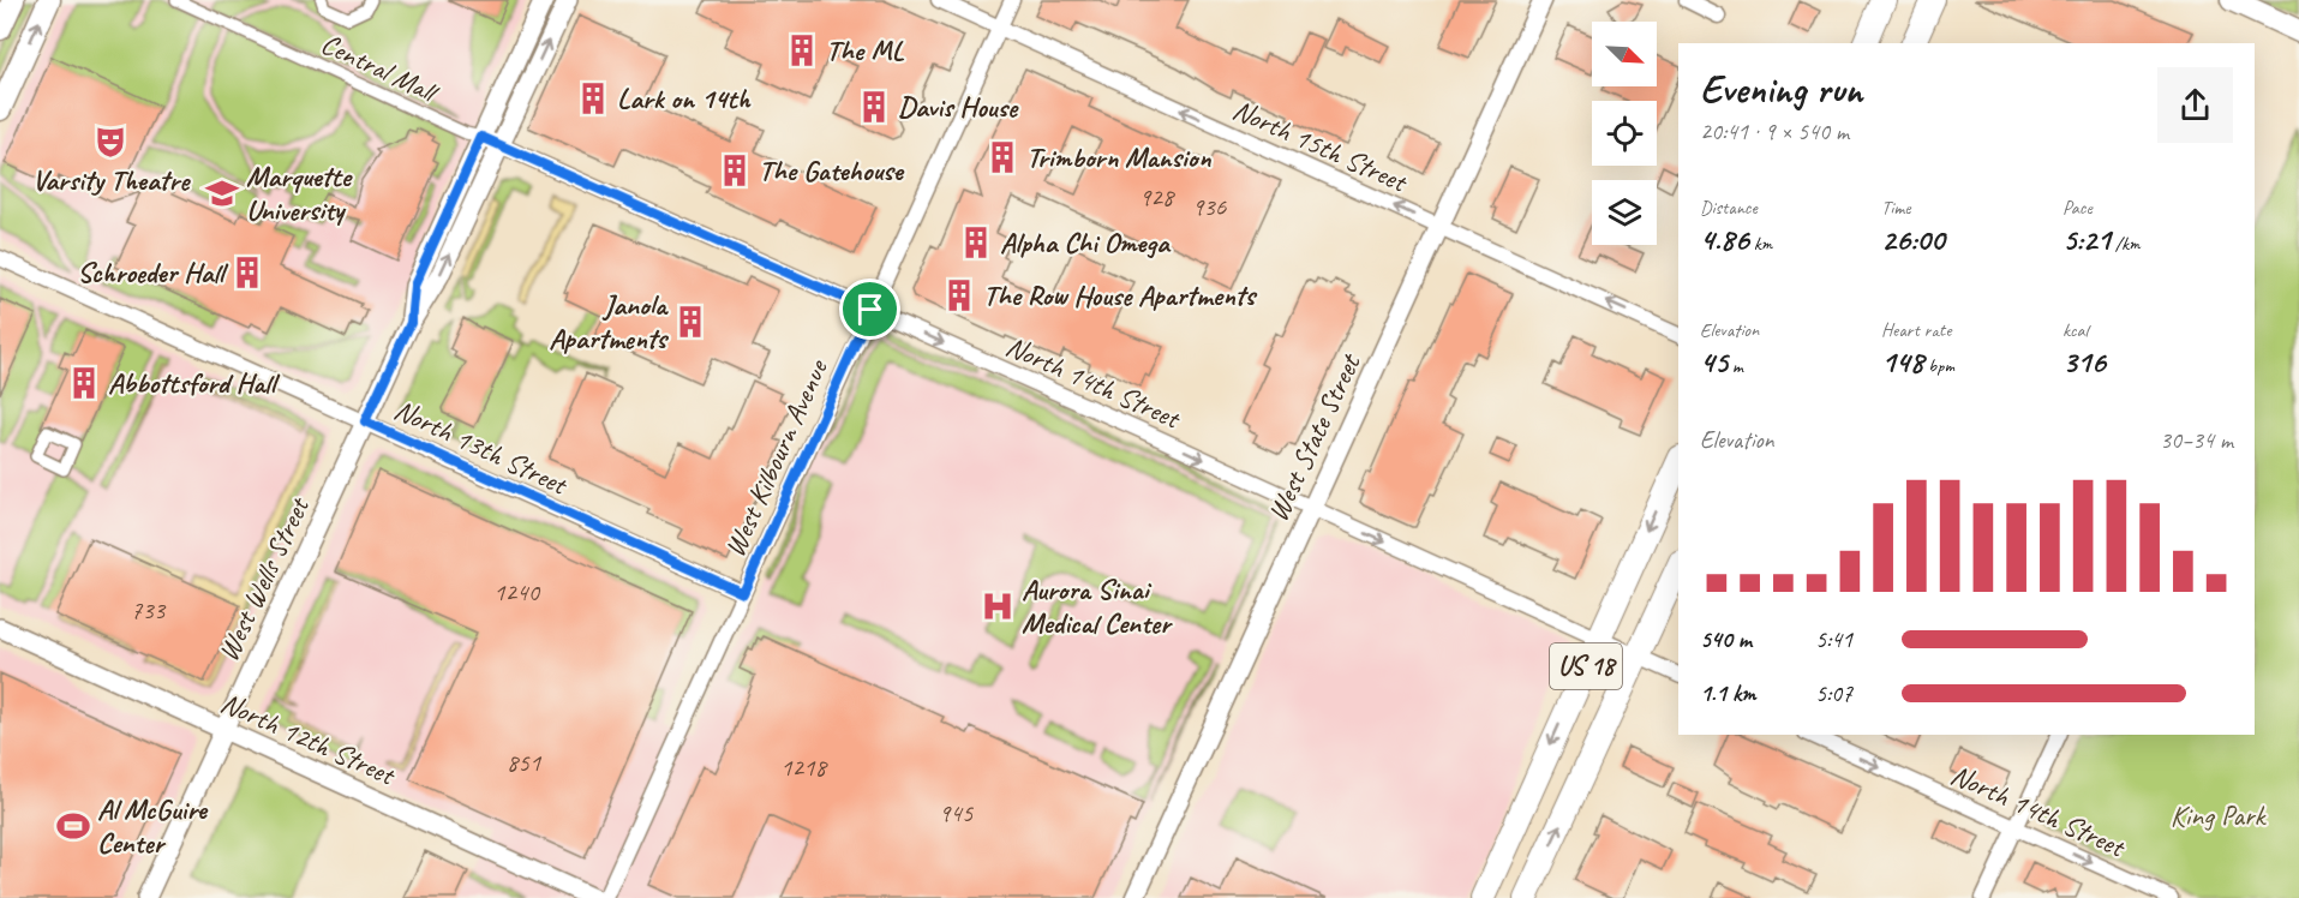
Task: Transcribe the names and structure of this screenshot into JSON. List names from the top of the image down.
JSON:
{
  "streets": {
    "main road": ["US 18"],
    "street": [
      "Central Mall",
      "North 15th Street",
      "North 14th Street",
      "West State Street",
      "North 13th Street",
      "West Kilbourn Avenue",
      "West Wells Street",
      "North 12th Street"
    ]
  },
  "crossings": [
    ["Central Mall", "North 14th Street"],
    ["Central Mall", "West Wells Street"],
    ["North 15th Street", "West State Street"],
    ["North 15th Street", "West Kilbourn Avenue"],
    ["North 14th Street", "West State Street"],
    ["North 14th Street", "West Kilbourn Avenue"],
    ["North 14th Street", "West Wells Street"],
    ["North 14th Street", "US 18"],
    ["North 13th Street", "West Kilbourn Avenue"],
    ["North 13th Street", "West Wells Street"],
    ["West Wells Street", "North 12th Street"]
  ],
  "one_way": ["North 15th Street", "North 14th Street"],
  "parks": ["King Park"],
  "places": {
    "building": [
      "The ML",
      "Lark on 14th",
      "Davis House",
      "Trimborn Mansion",
      "The Gatehouse",
      "Alpha Chi Omega",
      "Schroeder Hall",
      "The Row House Apartments",
      "Janola Apartments",
      "Abbottsford Hall"
    ],
    "theatre": ["Varsity Theatre"],
    "school or university": ["Marquette University"],
    "hospital": ["Aurora Sinai Medical Center"],
    "sports": ["Al McGuire Center"]
  },
  "house_numbers": [
    "928",
    "936",
    "1240",
    "733",
    "851",
    "1218",
    "945"
  ],
  "north": "bottom right",
  "page": {
    "heading": ["Evening run", "20:41 · 9 × 540 m"],
    "stats": [
      ["Distance", "4.86 km"],
      ["Time", "26:00"],
      ["Pace", "5:21 /km"],
      ["Elevation", "45 m"],
      ["Heart rate", "148 bpm"],
      ["kcal", "316"]
    ],
    "chart": ["Elevation", "30–34 m"],
    "list": [
      {
        "name": "540 m",
        "note": "5:41"
      },
      {
        "name": "1.1 km",
        "note": "5:07"
      }
    ]
  }
}
